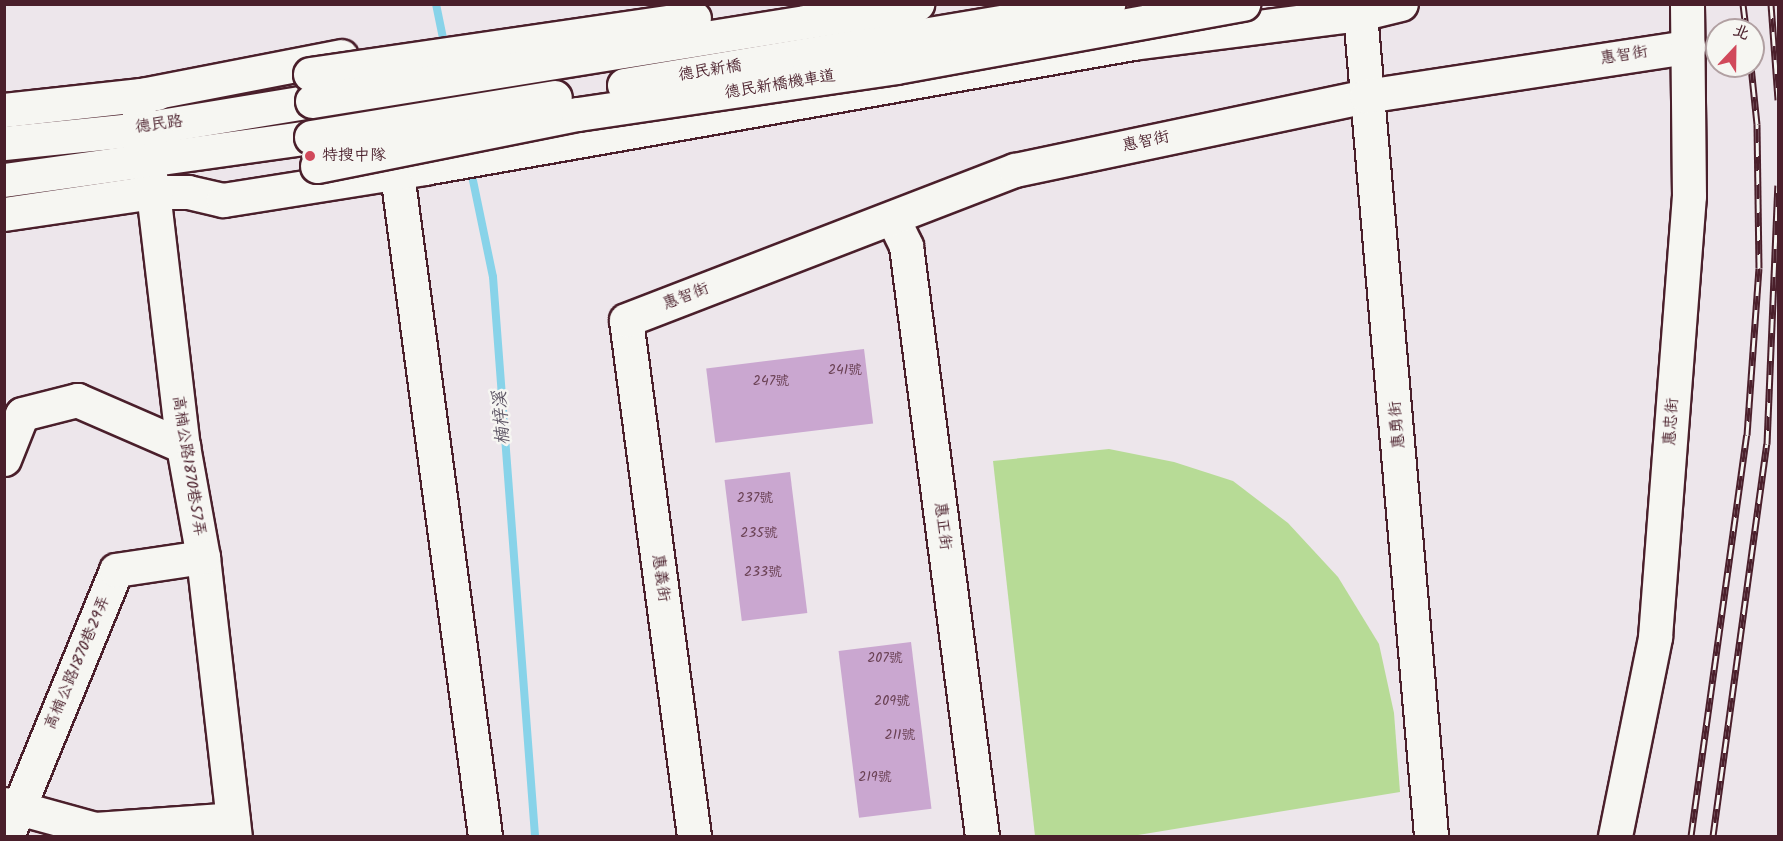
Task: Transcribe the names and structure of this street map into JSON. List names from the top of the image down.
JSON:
{
  "streets": {
    "street": [
      "惠智街",
      "德民新橋",
      "德民新橋機車道",
      "德民路",
      "惠忠街",
      "惠勇街",
      "高楠公路1870巷57弄",
      "惠正街",
      "惠義街",
      "高楠公路1870巷29弄"
    ]
  },
  "crossings": [
    ["惠智街", "惠忠街"],
    ["惠智街", "惠勇街"],
    ["惠智街", "惠正街"],
    ["惠智街", "惠義街"],
    ["德民新橋", "德民新橋機車道"],
    ["德民新橋", "德民路"],
    ["德民新橋機車道", "德民路"],
    ["德民路", "高楠公路1870巷57弄"],
    ["高楠公路1870巷57弄", "高楠公路1870巷29弄"]
  ],
  "water": ["楠梓溪"],
  "places": ["特搜中隊"],
  "house_numbers": [
    "241號",
    "247號",
    "237號",
    "235號",
    "233號",
    "207號",
    "209號",
    "211號",
    "219號"
  ],
  "north": "top"
}
